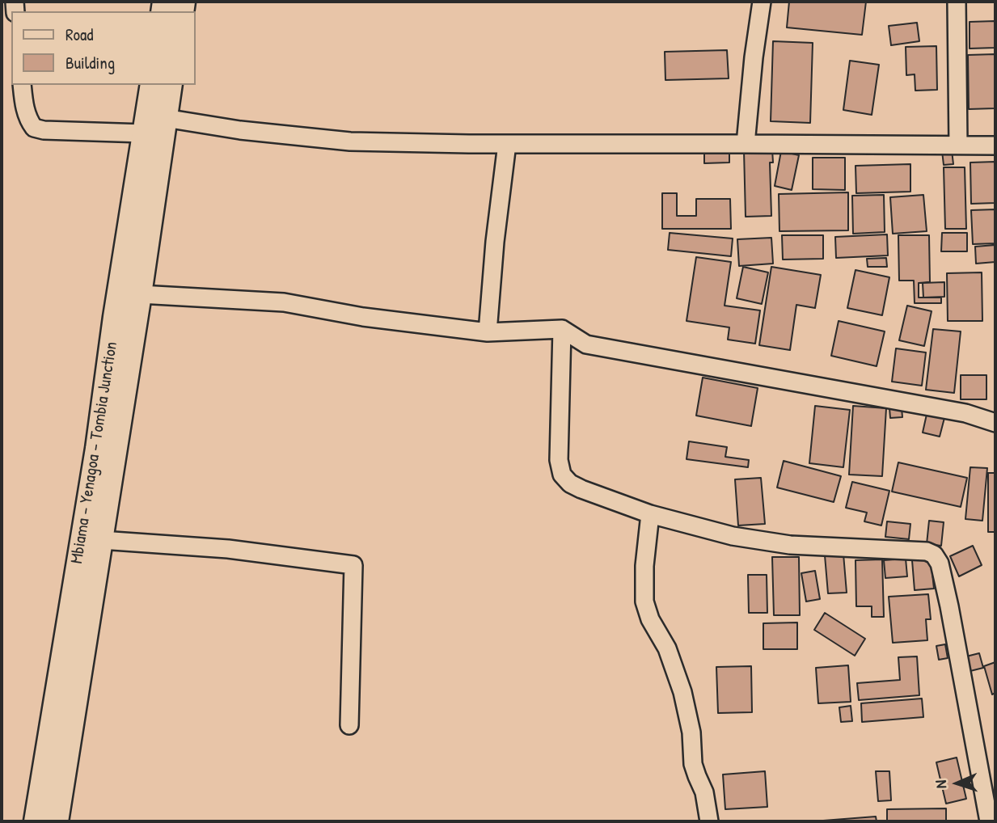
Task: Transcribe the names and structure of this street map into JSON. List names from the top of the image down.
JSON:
{
  "streets": {
    "main road": ["Mbiama – Yenagoa – Tombia Junction"]
  },
  "legend": ["Road", "Building"],
  "north": "left"
}
